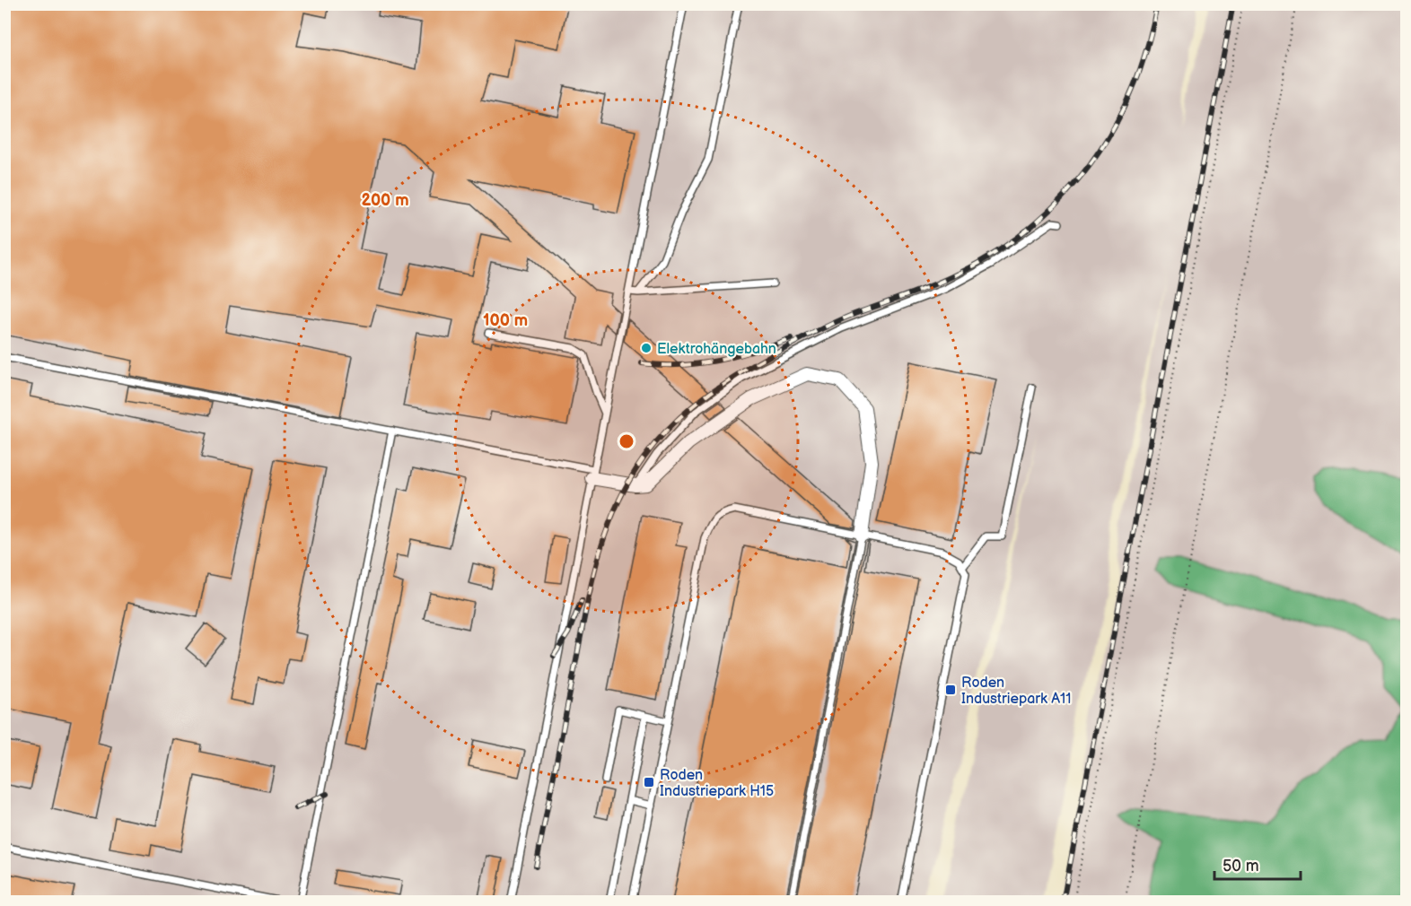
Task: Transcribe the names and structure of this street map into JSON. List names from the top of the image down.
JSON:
{
  "places": {
    "other": ["Elektrohängebahn"],
    "transit": ["Roden Industriepark A11", "Roden Industriepark H15"]
  },
  "scale_bar": "50 m",
  "rings": ["200 m", "100 m"]
}
